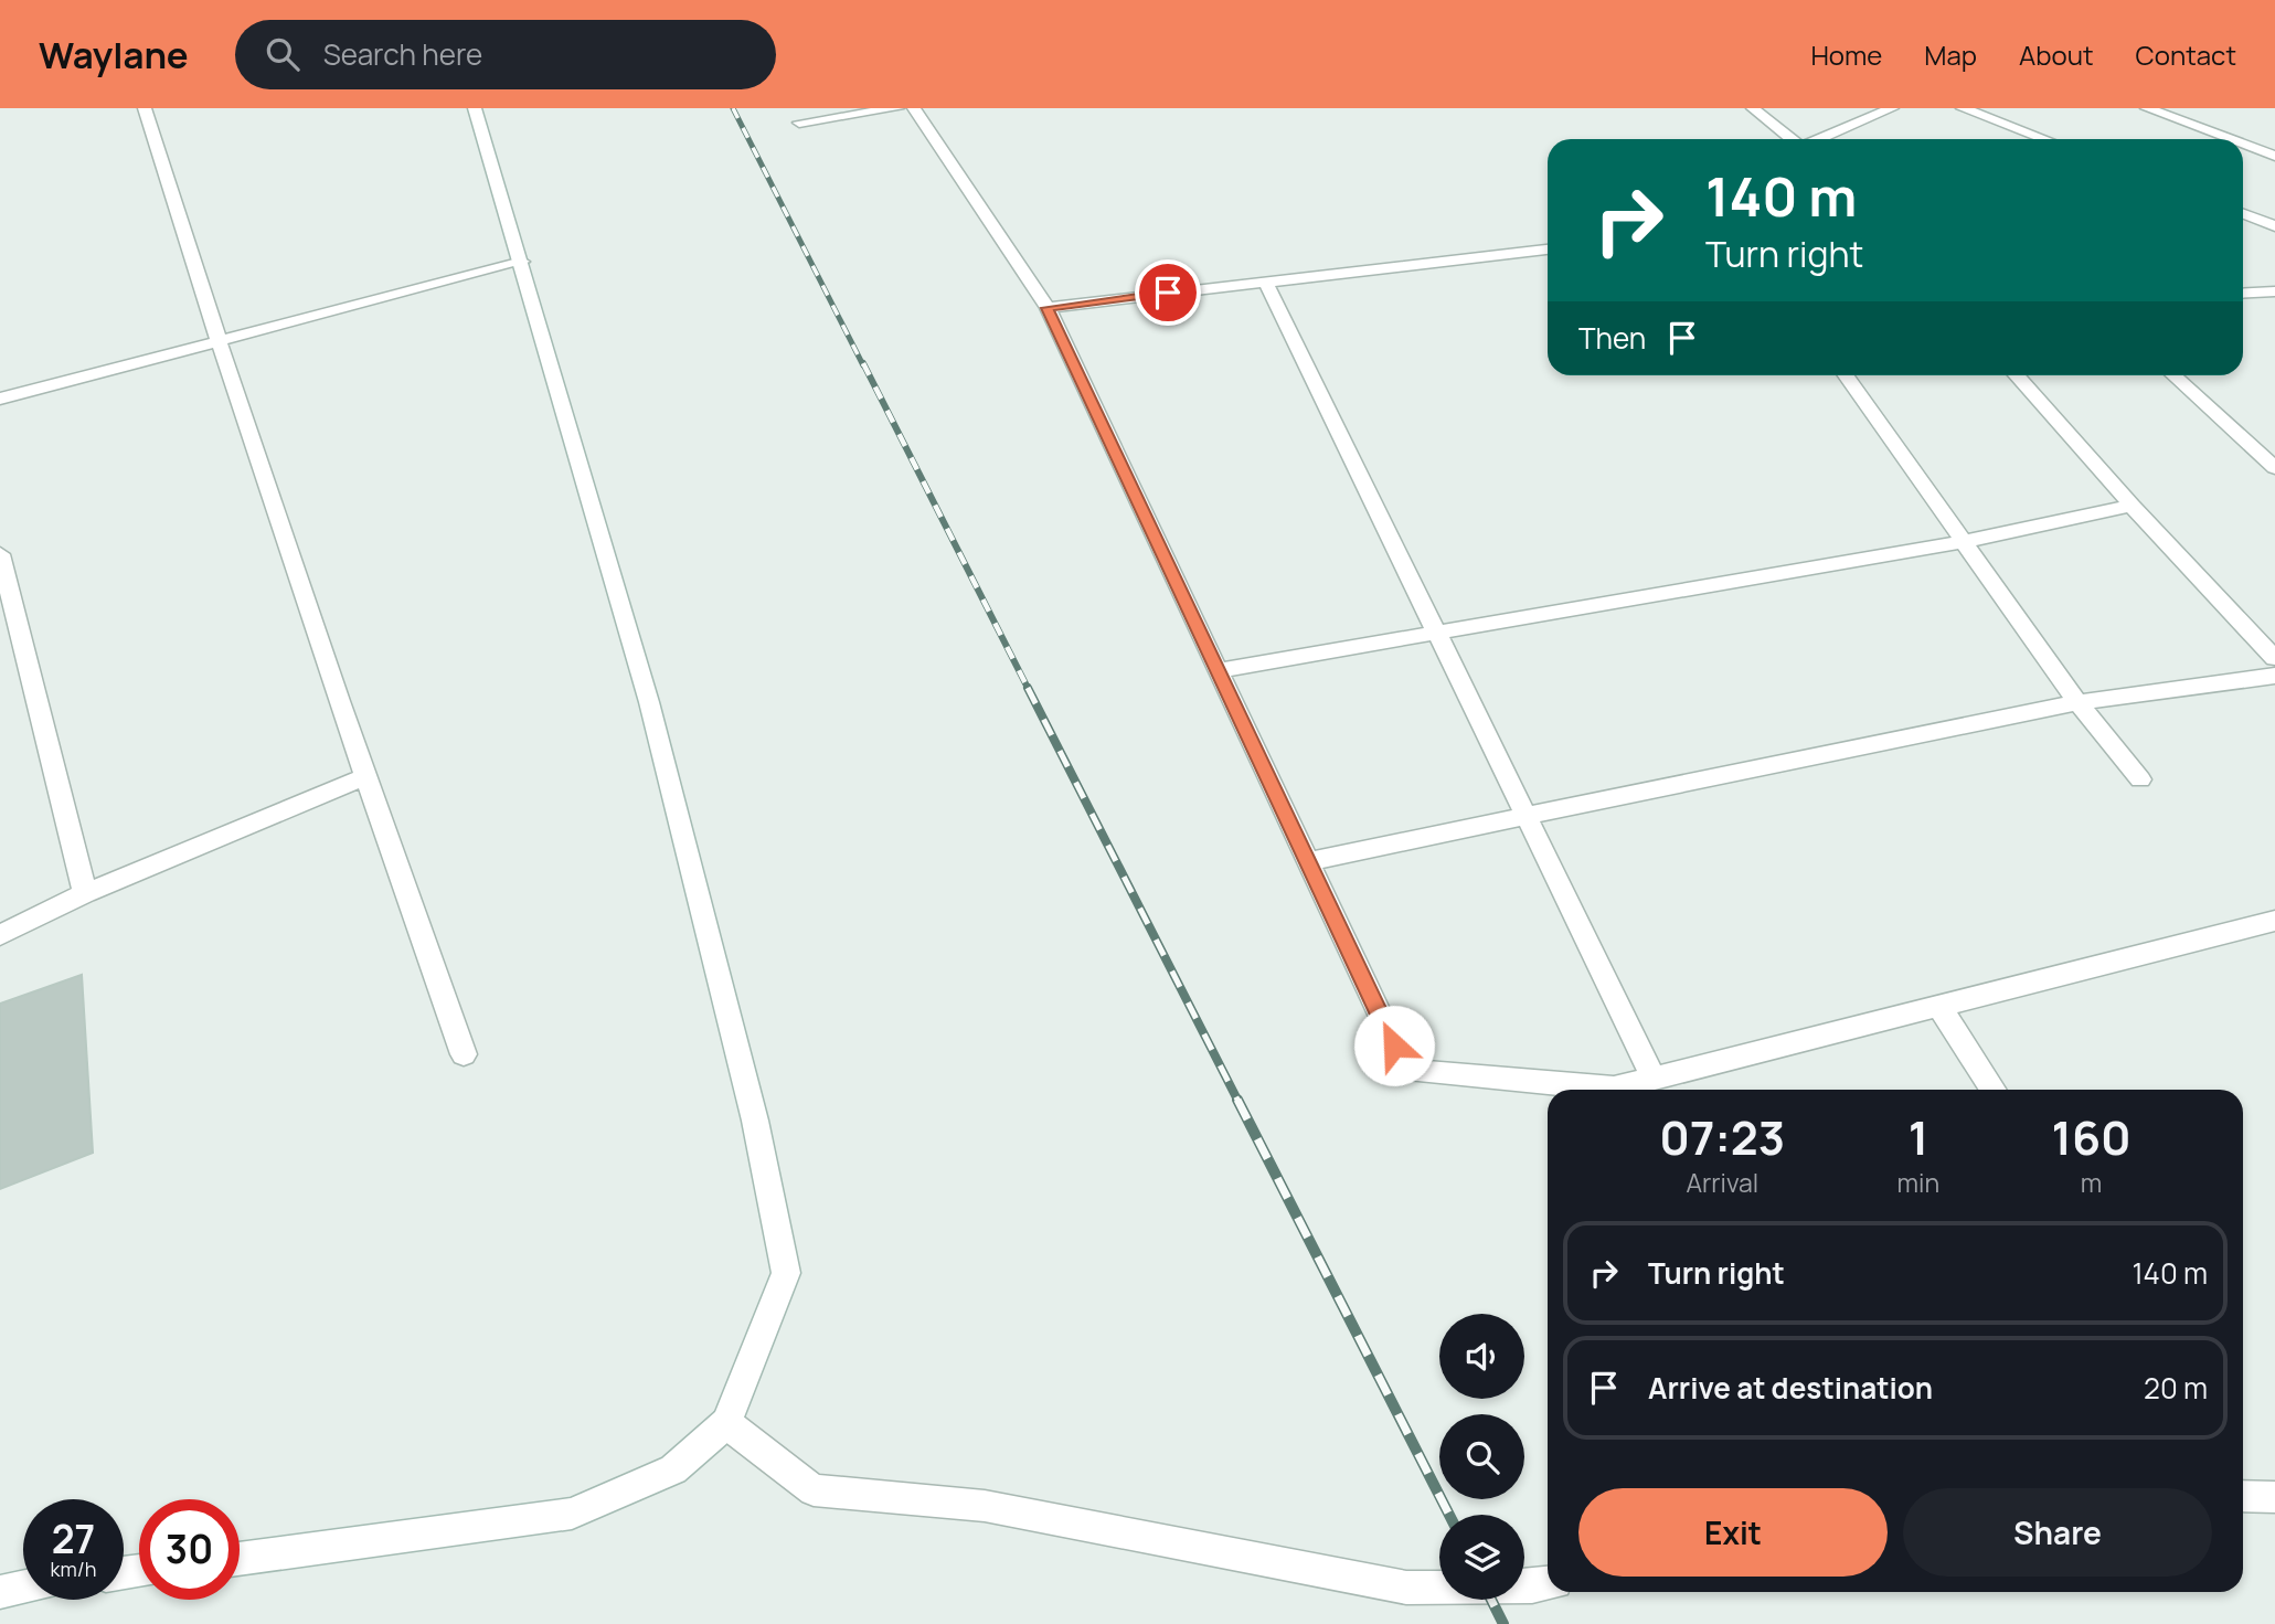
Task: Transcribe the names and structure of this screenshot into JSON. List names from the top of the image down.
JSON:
{
  "page": {
    "header": "Waylane",
    "search": "Search here",
    "nav": [
      "Home",
      "Map",
      "About",
      "Contact"
    ],
    "turn": ["140 m", "Turn right"],
    "then": "Then",
    "eta": [
      "07:23",
      "Arrival",
      "1",
      "min",
      "160",
      "m"
    ],
    "list": [
      {
        "name": "Turn right",
        "value": "140 m"
      },
      {
        "name": "Arrive at destination",
        "value": "20 m"
      }
    ],
    "buttons": ["Exit", "Share"],
    "speed": "27 km/h",
    "limit": "30"
  }
}
